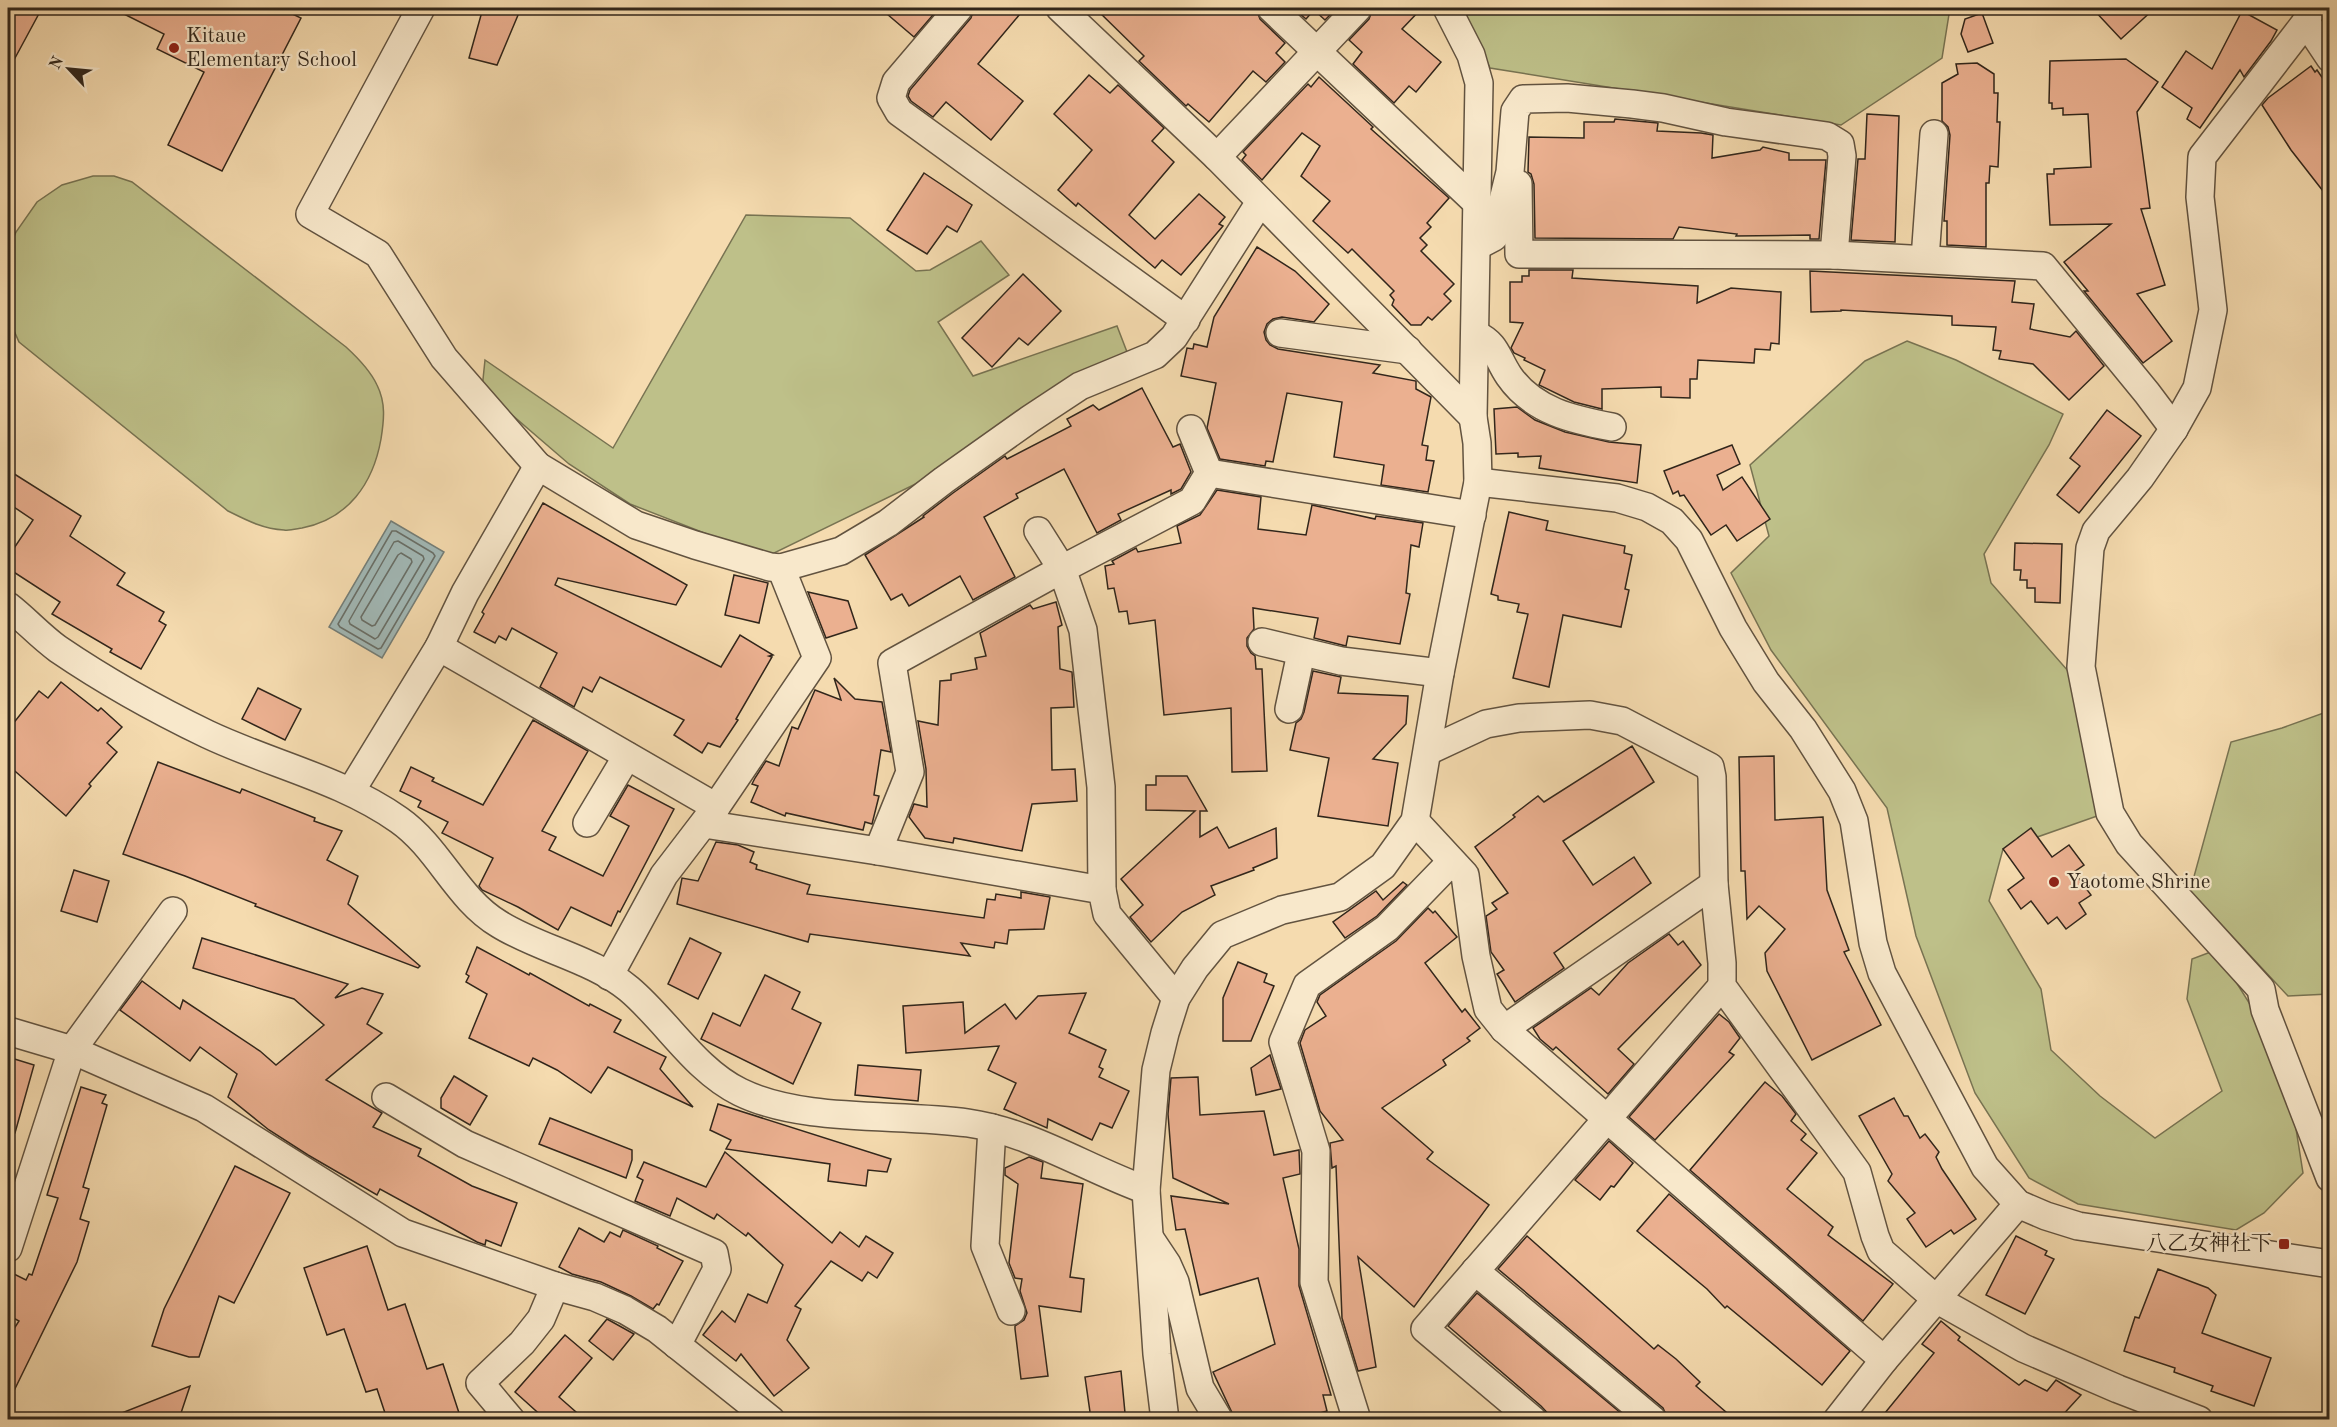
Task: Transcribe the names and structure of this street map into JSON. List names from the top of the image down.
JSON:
{
  "places": {
    "other": ["Kitaue Elementary School", "Yaotome Shrine"],
    "transit": ["八乙女神社下"]
  },
  "north": "top left"
}
